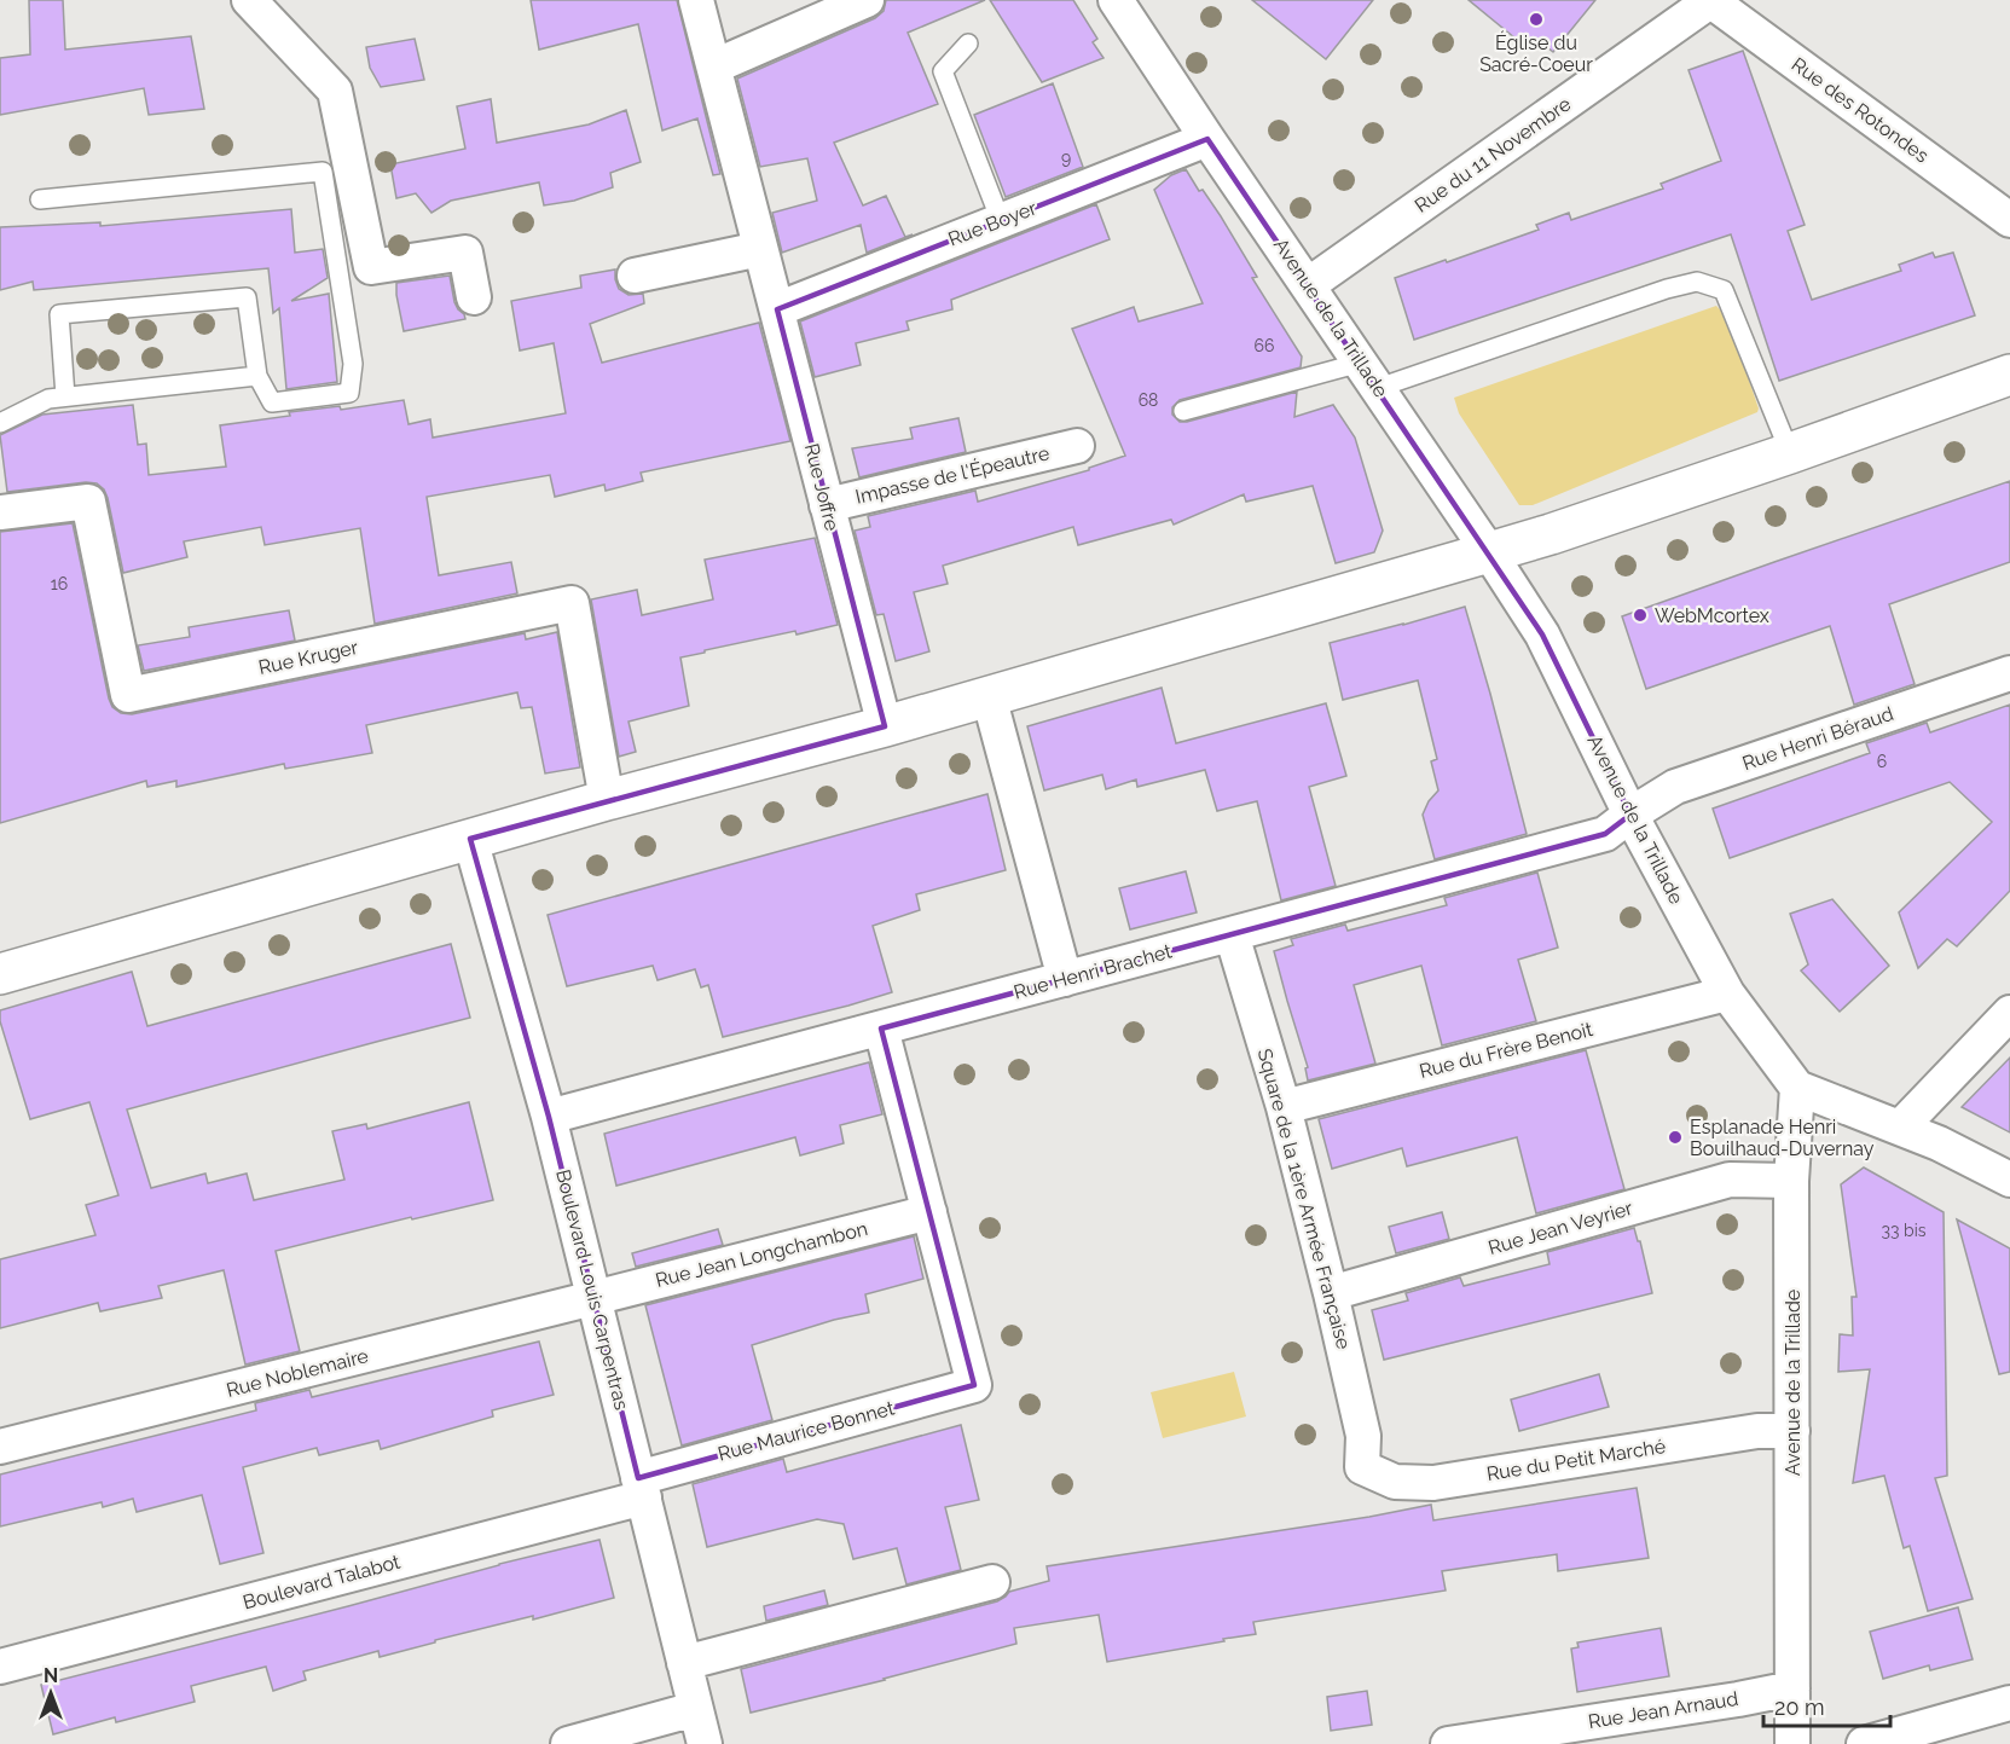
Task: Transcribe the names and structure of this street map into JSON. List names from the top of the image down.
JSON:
{
  "streets": {
    "street": [
      "Rue des Rotondes",
      "Rue du 11 Novembre",
      "Rue Boyer",
      "Avenue de la Trillade",
      "Impasse de l'Épeautre",
      "Rue Joffre",
      "Rue Kruger",
      "Rue Henri Béraud",
      "Rue Henri Brachet",
      "Rue du Frère Benoit",
      "Square de la 1ère Armée Française",
      "Rue Jean Veyrier",
      "Rue Jean Longchambon",
      "Boulevard Louis Carpentras",
      "Rue Noblemaire",
      "Rue Maurice Bonnet",
      "Rue du Petit Marché",
      "Boulevard Talabot",
      "Rue Jean Arnaud"
    ]
  },
  "crossings": [
    ["Rue des Rotondes", "Rue du 11 Novembre"],
    ["Rue du 11 Novembre", "Avenue de la Trillade"],
    ["Rue Boyer", "Avenue de la Trillade"],
    ["Rue Boyer", "Rue Joffre"],
    ["Avenue de la Trillade", "Rue Henri Béraud"],
    ["Avenue de la Trillade", "Rue Henri Brachet"],
    ["Avenue de la Trillade", "Rue du Frère Benoit"],
    ["Avenue de la Trillade", "Rue Jean Veyrier"],
    ["Avenue de la Trillade", "Rue du Petit Marché"],
    ["Avenue de la Trillade", "Rue Jean Arnaud"],
    ["Impasse de l'Épeautre", "Rue Joffre"],
    ["Rue Henri Béraud", "Rue Henri Brachet"],
    ["Rue Henri Brachet", "Square de la 1ère Armée Française"],
    ["Rue Henri Brachet", "Boulevard Louis Carpentras"],
    ["Rue du Frère Benoit", "Square de la 1ère Armée Française"],
    ["Square de la 1ère Armée Française", "Rue Jean Veyrier"],
    ["Square de la 1ère Armée Française", "Rue du Petit Marché"],
    ["Rue Jean Longchambon", "Boulevard Louis Carpentras"],
    ["Rue Jean Longchambon", "Rue Noblemaire"],
    ["Rue Jean Longchambon", "Rue Maurice Bonnet"],
    ["Boulevard Louis Carpentras", "Rue Noblemaire"],
    ["Boulevard Louis Carpentras", "Rue Maurice Bonnet"],
    ["Boulevard Louis Carpentras", "Boulevard Talabot"],
    ["Rue Maurice Bonnet", "Boulevard Talabot"]
  ],
  "places": ["Église du Sacré-Coeur", "WebMcortex", "Esplanade Henri Bouilhaud-Duvernay"],
  "house_numbers": [
    "9",
    "66",
    "68",
    "16",
    "6",
    "33 bis"
  ],
  "scale_bar": "20 m",
  "north": "top"
}
